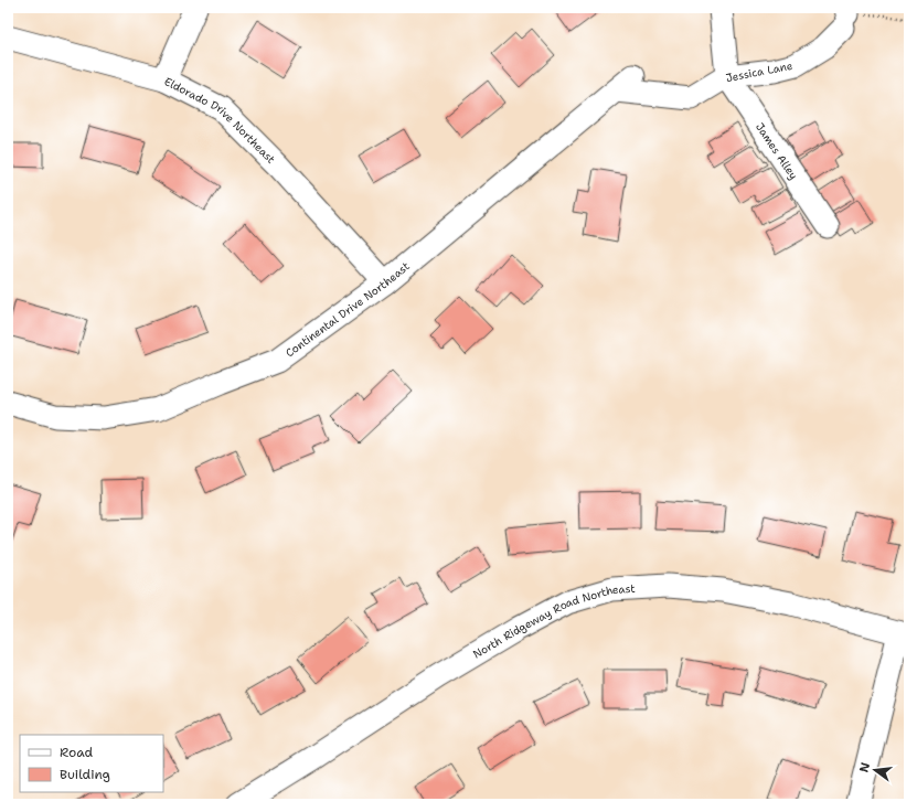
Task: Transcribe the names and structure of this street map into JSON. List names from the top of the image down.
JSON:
{
  "streets": {
    "street": [
      "Jessica Lane",
      "Eldorado Drive Northeast",
      "James Alley",
      "Continental Drive Northeast",
      "North Ridgeway Road Northeast"
    ]
  },
  "crossings": [
    ["Jessica Lane", "James Alley"],
    ["Jessica Lane", "Continental Drive Northeast"],
    ["Eldorado Drive Northeast", "Continental Drive Northeast"]
  ],
  "legend": ["Road", "Building"],
  "north": "left"
}
